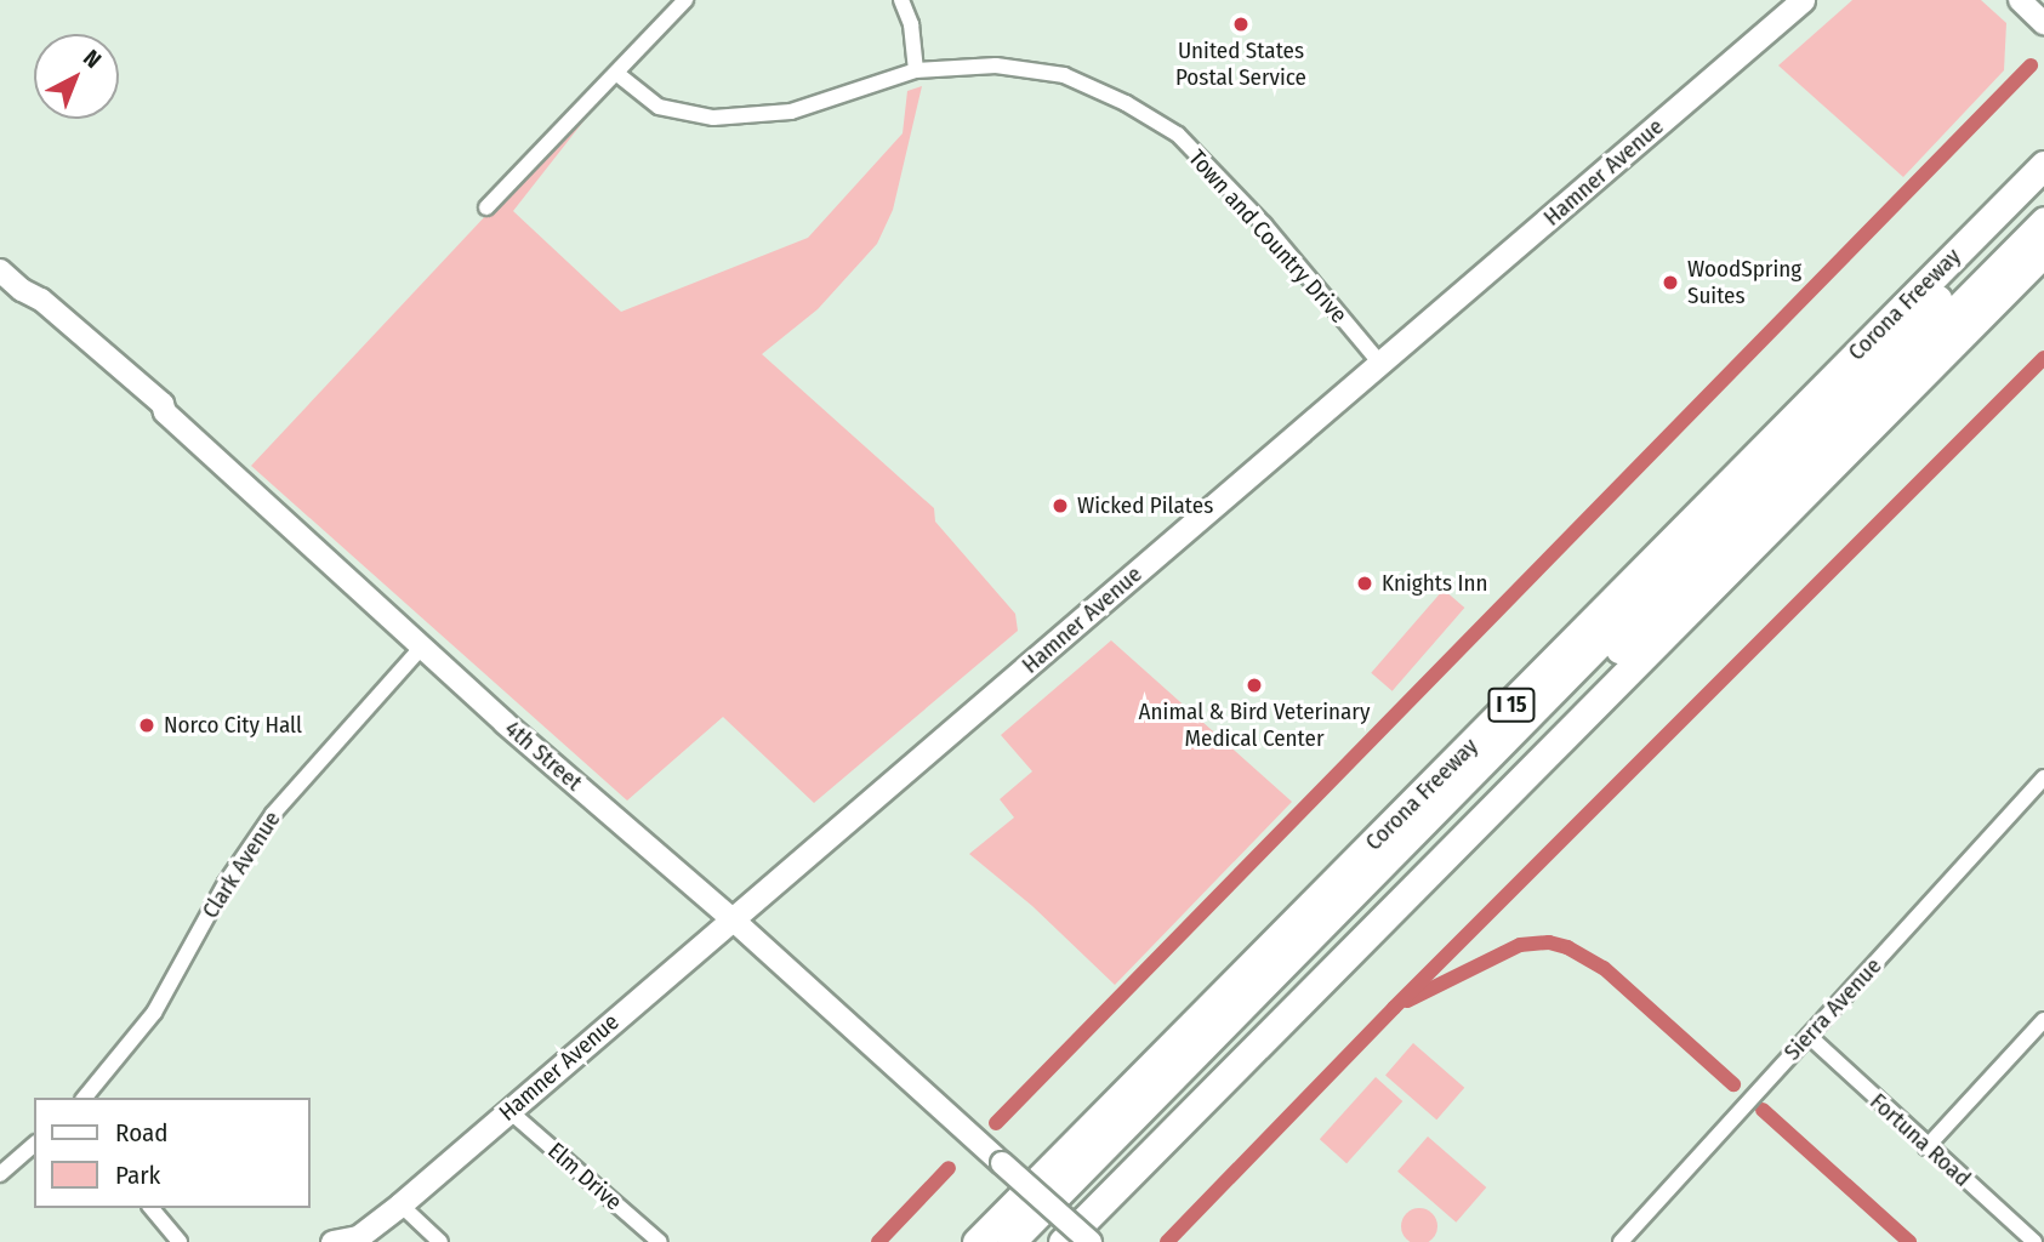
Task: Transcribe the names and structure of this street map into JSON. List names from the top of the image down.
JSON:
{
  "streets": {
    "highway": ["Corona Freeway", "I 15"],
    "main road": ["Hamner Avenue"],
    "street": [
      "Town and Country Drive",
      "4th Street",
      "Clark Avenue",
      "Sierra Avenue",
      "Fortuna Road",
      "Elm Drive"
    ]
  },
  "crossings": [
    ["Hamner Avenue", "Town and Country Drive"],
    ["Hamner Avenue", "4th Street"],
    ["Hamner Avenue", "Elm Drive"],
    ["Corona Freeway", "I 15"],
    ["4th Street", "Clark Avenue"],
    ["Sierra Avenue", "Fortuna Road"]
  ],
  "places": [
    "United States Postal Service",
    "WoodSpring Suites",
    "Wicked Pilates",
    "Knights Inn",
    "Animal & Bird Veterinary Medical Center",
    "Norco City Hall"
  ],
  "legend": ["Road", "Park"],
  "north": "top right"
}
